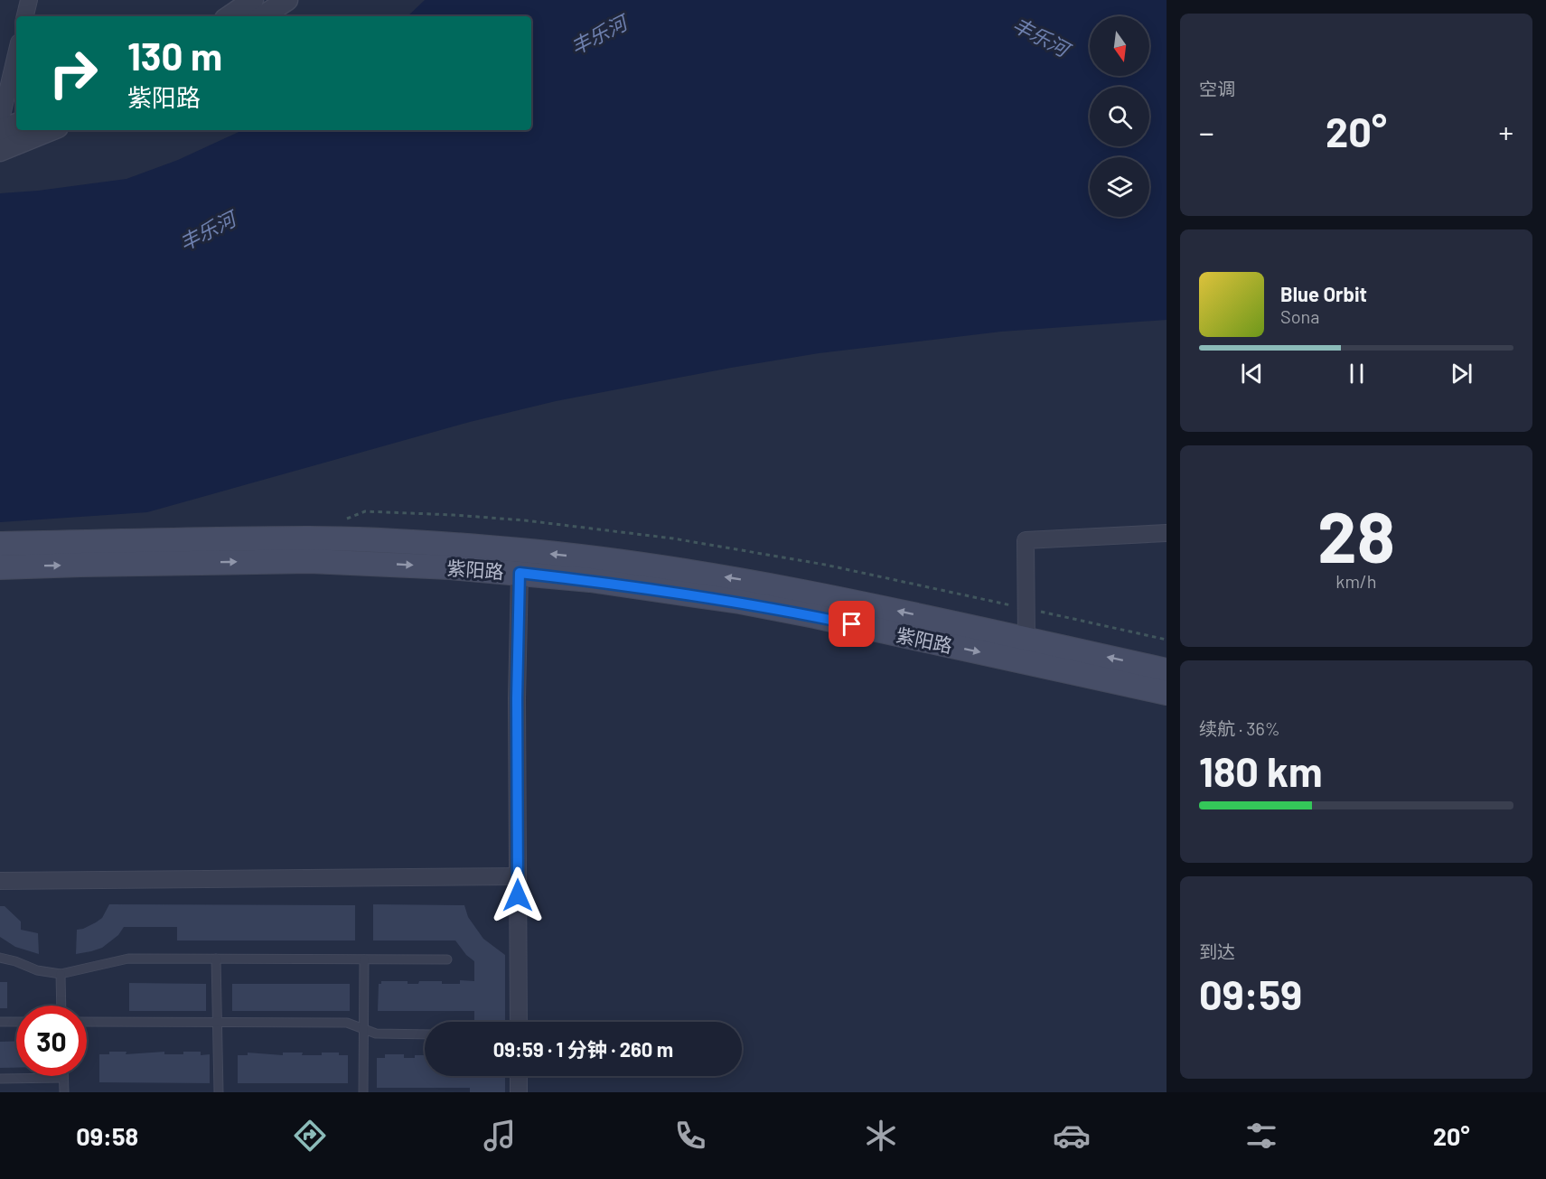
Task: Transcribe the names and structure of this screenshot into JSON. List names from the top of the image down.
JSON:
{
  "streets": {
    "main road": ["紫阳路"]
  },
  "water": ["丰乐河"],
  "north": "bottom",
  "page": {
    "tile": [
      "空调",
      ["28", "km/h"],
      ["续航 · 36%", "180 km"],
      ["到达", "09:59"]
    ],
    "turn": ["130 m", "紫阳路"],
    "heat": ["−", "20°", "+"],
    "song": ["Blue Orbit", "Sona"],
    "limit": "30",
    "trip": "09:59 · 1 分钟 · 260 m",
    "tabs": ["09:58", "20°"]
  }
}
